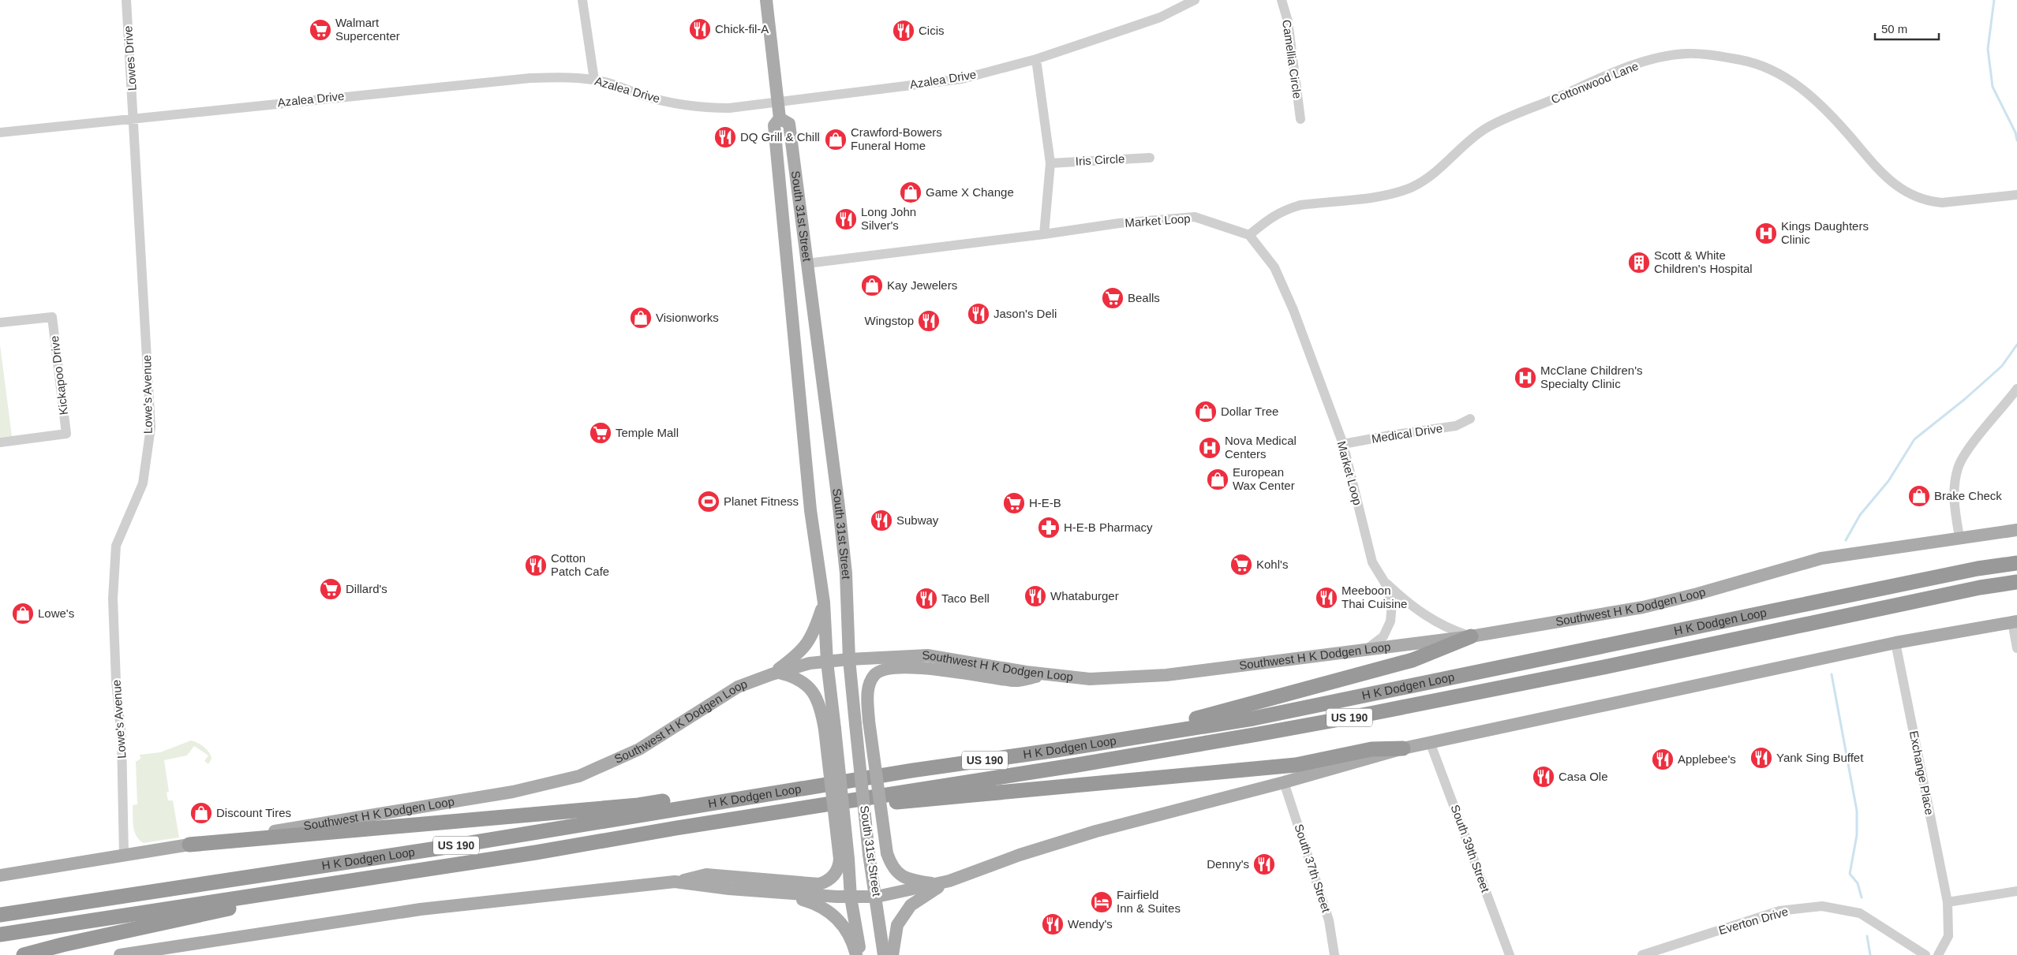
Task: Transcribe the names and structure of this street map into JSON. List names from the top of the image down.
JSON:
{
  "streets": {
    "highway": ["H K Dodgen Loop", "US 190"],
    "main road": ["South 31st Street", "Southwest H K Dodgen Loop"],
    "street": [
      "Lowes Drive",
      "Camellia Circle",
      "Azalea Drive",
      "Cottonwood Lane",
      "Iris Circle",
      "Market Loop",
      "Kickapoo Drive",
      "Lowe's Avenue",
      "Medical Drive",
      "Exchange Place",
      "South 39th Street",
      "South 37th Street",
      "Everton Drive"
    ]
  },
  "crossings": [
    ["Lowes Drive", "Azalea Drive"],
    ["Lowes Drive", "Lowe's Avenue"],
    ["Azalea Drive", "South 31st Street"],
    ["Azalea Drive", "Lowe's Avenue"],
    ["Cottonwood Lane", "Market Loop"],
    ["South 31st Street", "Market Loop"],
    ["South 31st Street", "Southwest H K Dodgen Loop"],
    ["Market Loop", "Medical Drive"],
    ["Market Loop", "Southwest H K Dodgen Loop"],
    ["Lowe's Avenue", "Southwest H K Dodgen Loop"]
  ],
  "places": {
    "restaurant": [
      "Chick-fil-A",
      "Cicis",
      "DQ Grill & Chill",
      "Long John Silver's",
      "Jason's Deli",
      "Wingstop",
      "Subway",
      "Cotton Patch Cafe",
      "Whataburger",
      "Meeboon Thai Cuisine",
      "Taco Bell",
      "Yank Sing Buffet",
      "Applebee's",
      "Casa Ole",
      "Denny's",
      "Wendy's"
    ],
    "supermarket": [
      "Walmart Supercenter",
      "Bealls",
      "Temple Mall",
      "H-E-B",
      "Kohl's",
      "Dillard's"
    ],
    "shop": [
      "Crawford-Bowers Funeral Home",
      "Game X Change",
      "Kay Jewelers",
      "Visionworks",
      "Dollar Tree",
      "European Wax Center",
      "Brake Check",
      "Lowe's",
      "Discount Tires"
    ],
    "hospital": ["Kings Daughters Clinic", "McClane Children's Specialty Clinic", "Nova Medical Centers"],
    "building": ["Scott & White Children's Hospital"],
    "sports": ["Planet Fitness"],
    "pharmacy": ["H-E-B Pharmacy"],
    "hotel": ["Fairfield Inn & Suites"]
  },
  "scale_bar": "50 m"
}
